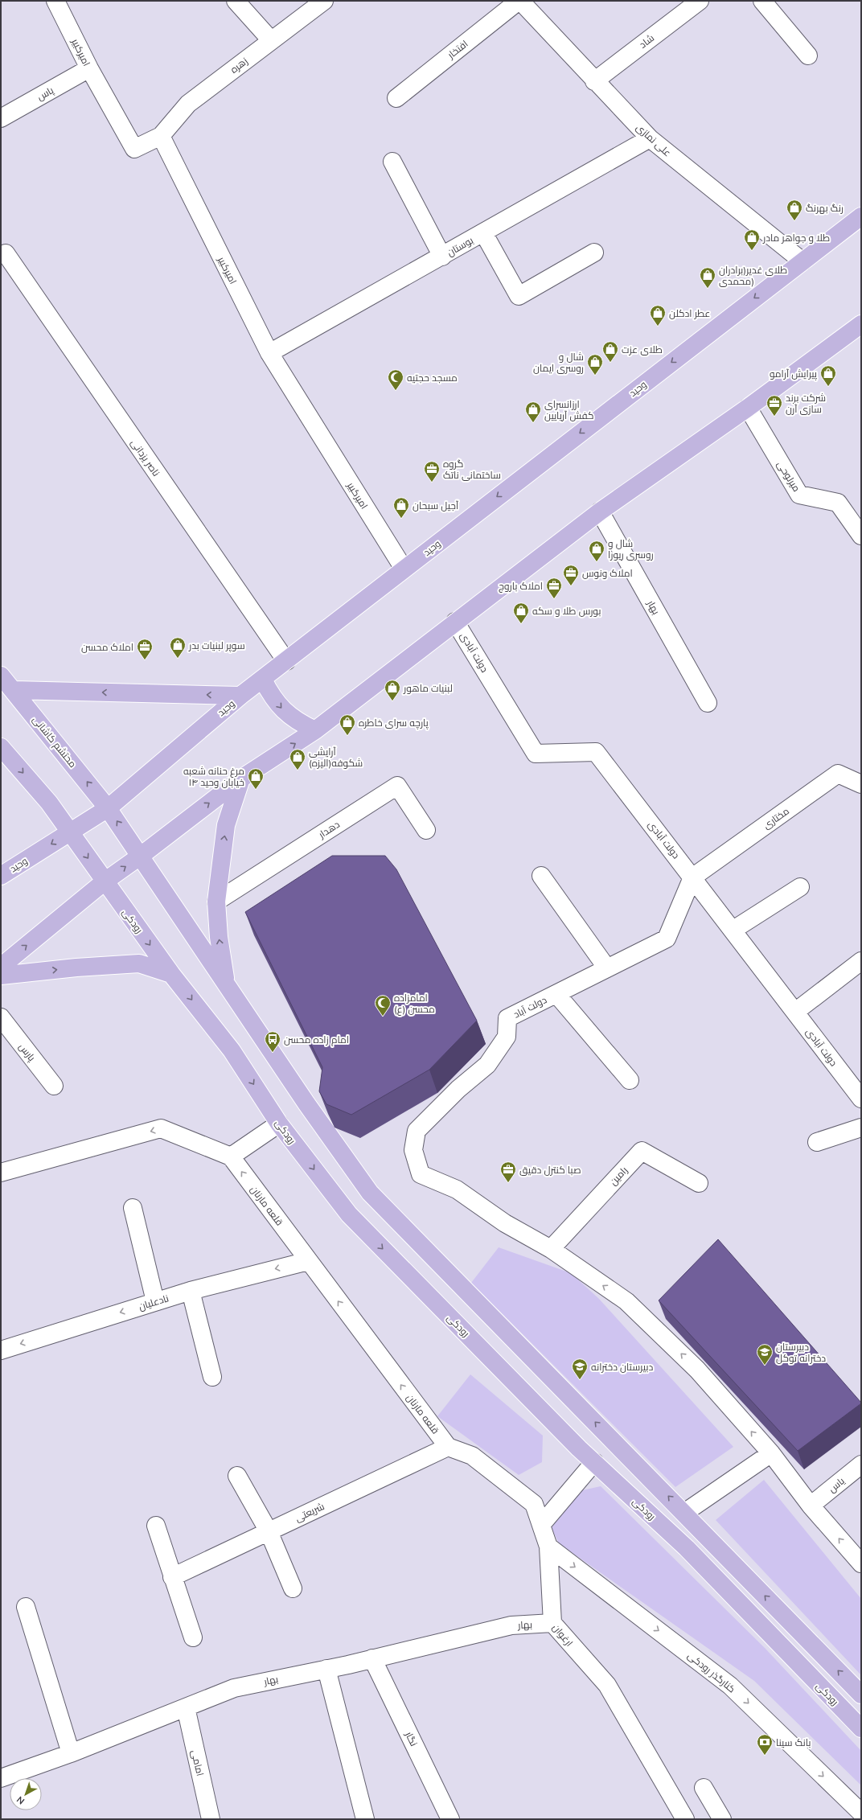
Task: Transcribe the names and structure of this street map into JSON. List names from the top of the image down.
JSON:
{
  "streets": {
    "main road": ["وحید", "محتشم کاشانی", "رودکی"],
    "street": [
      "شاد",
      "افتخار",
      "امیرکبیر",
      "زهره",
      "پاس",
      "علی نمازی",
      "بوستان",
      "ناصر یزدانی",
      "میرلوحی",
      "بهار",
      "دولت آبادی",
      "مختاری",
      "دهدار",
      "دولت آباد",
      "پارس",
      "رامین",
      "قلعه مارنان",
      "نادعلیان",
      "یاس",
      "شریعتی",
      "ارغوان",
      "کنارگذر رودکی",
      "نگار",
      "امامی"
    ]
  },
  "crossings": [
    ["شاد", "علی نمازی"],
    ["افتخار", "علی نمازی"],
    ["امیرکبیر", "زهره"],
    ["امیرکبیر", "پاس"],
    ["امیرکبیر", "بوستان"],
    ["امیرکبیر", "وحید"],
    ["علی نمازی", "بوستان"],
    ["علی نمازی", "وحید"],
    ["وحید", "ناصر یزدانی"],
    ["وحید", "محتشم کاشانی"],
    ["وحید", "رودکی"],
    ["بهار", "ارغوان"],
    ["بهار", "نگار"],
    ["بهار", "امامی"],
    ["دولت آبادی", "مختاری"],
    ["دولت آبادی", "دولت آباد"],
    ["مختاری", "دولت آباد"],
    ["دولت آباد", "رامین"],
    ["قلعه مارنان", "نادعلیان"],
    ["قلعه مارنان", "شریعتی"],
    ["قلعه مارنان", "ارغوان"],
    ["شریعتی", "ارغوان"],
    ["ارغوان", "کنارگذر رودکی"]
  ],
  "one_way": ["کنارگذر رودکی"],
  "places": {
    "shop": [
      "رنگ بهرنگ",
      "طلا و جواهر مادر",
      "طلای غدیر(برادران محمدی)",
      "عطر ادکلن",
      "طلای عزت",
      "شال و روسری ایمان",
      "پیرایش آرامو",
      "ارزانسرای کفش آریایین",
      "آجیل سبحان",
      "شال و روسری ریورا",
      "بورس طلا و سکه",
      "سوپر لبنیات بدر",
      "لبنیات ماهور",
      "پارچه سرای خاطره",
      "آرایشی شکوفه(الیزه)",
      "مرغ حنانه شعبه ۱۴ خیابان وحید"
    ],
    "mosque": ["مسجد حجتیه", "امامزاده محسن (ع)"],
    "office": [
      "شرکت برند سازی آرن",
      "گروه ساختمانی ناتک",
      "املاک ونوس",
      "املاک باروج",
      "املاک محسن",
      "صبا کنترل دقیق"
    ],
    "bus stop": ["امام زاده محسن"],
    "school or university": ["دبیرستان دخترانه توکل", "دبیرستان دخترانه"],
    "bank": ["بانک سینا"]
  },
  "north": "bottom left"
}
